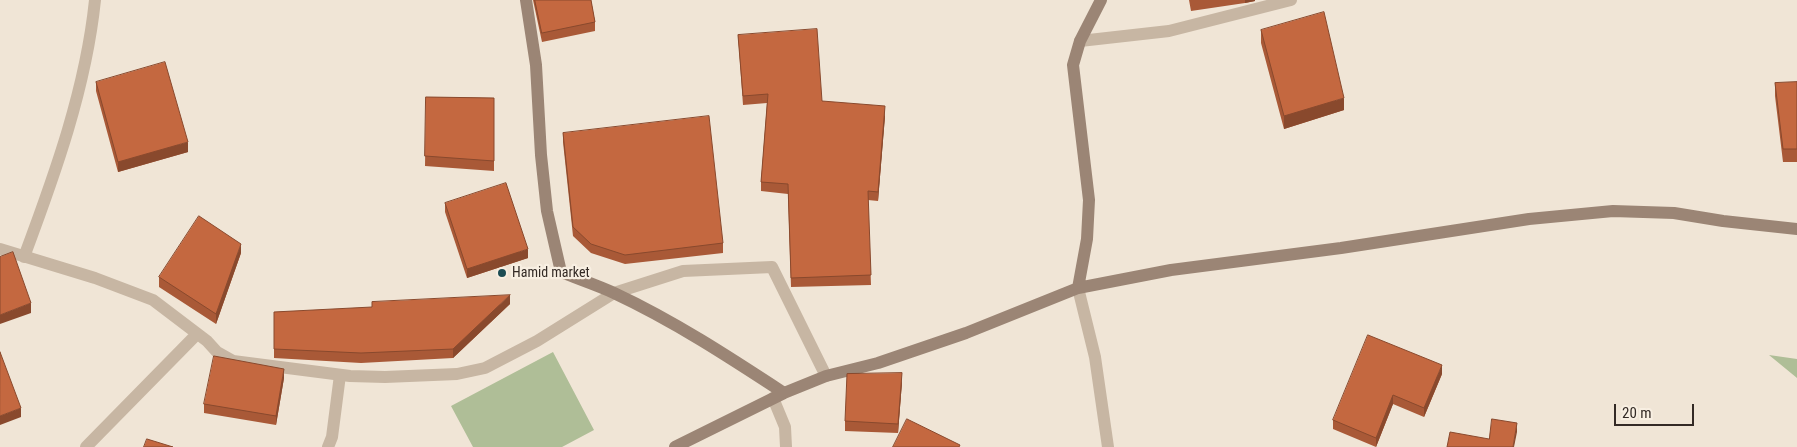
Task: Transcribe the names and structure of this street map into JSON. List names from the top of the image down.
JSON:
{
  "places": ["Hamid market"],
  "scale_bar": "20 m"
}
